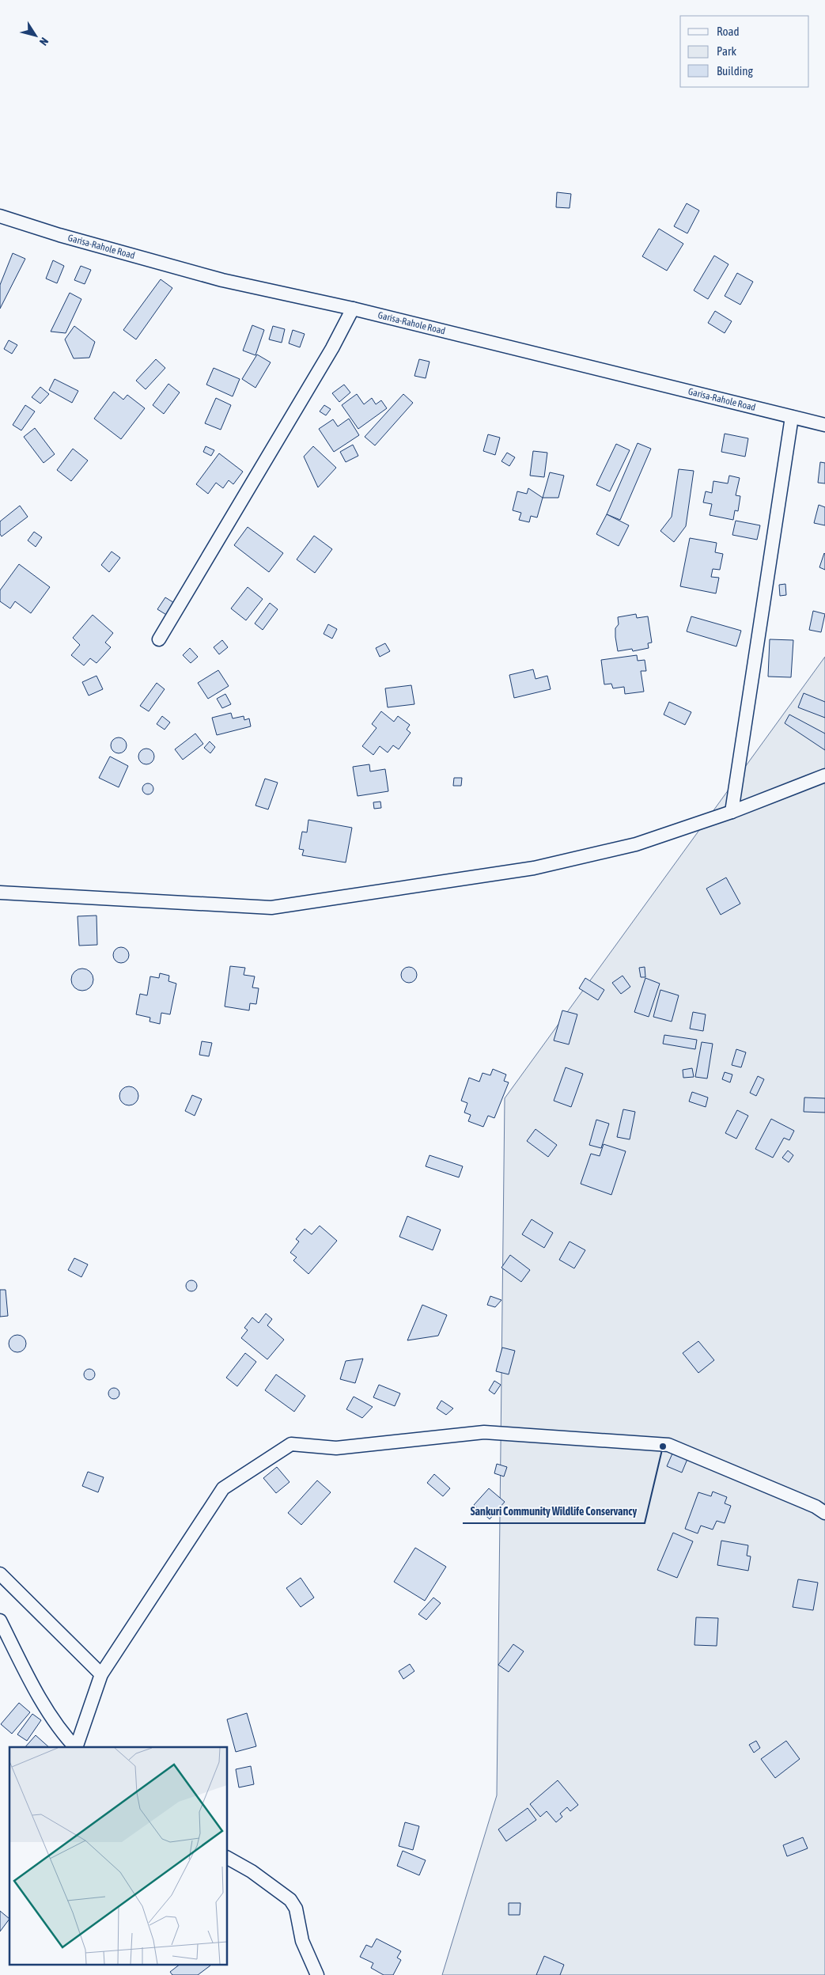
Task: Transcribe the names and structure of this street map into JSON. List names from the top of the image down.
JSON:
{
  "streets": {
    "street": ["Garisa-Rahole Road"]
  },
  "places": ["Sankuri Community Wildlife Conservancy"],
  "legend": ["Road", "Park", "Building"],
  "north": "bottom right"
}
